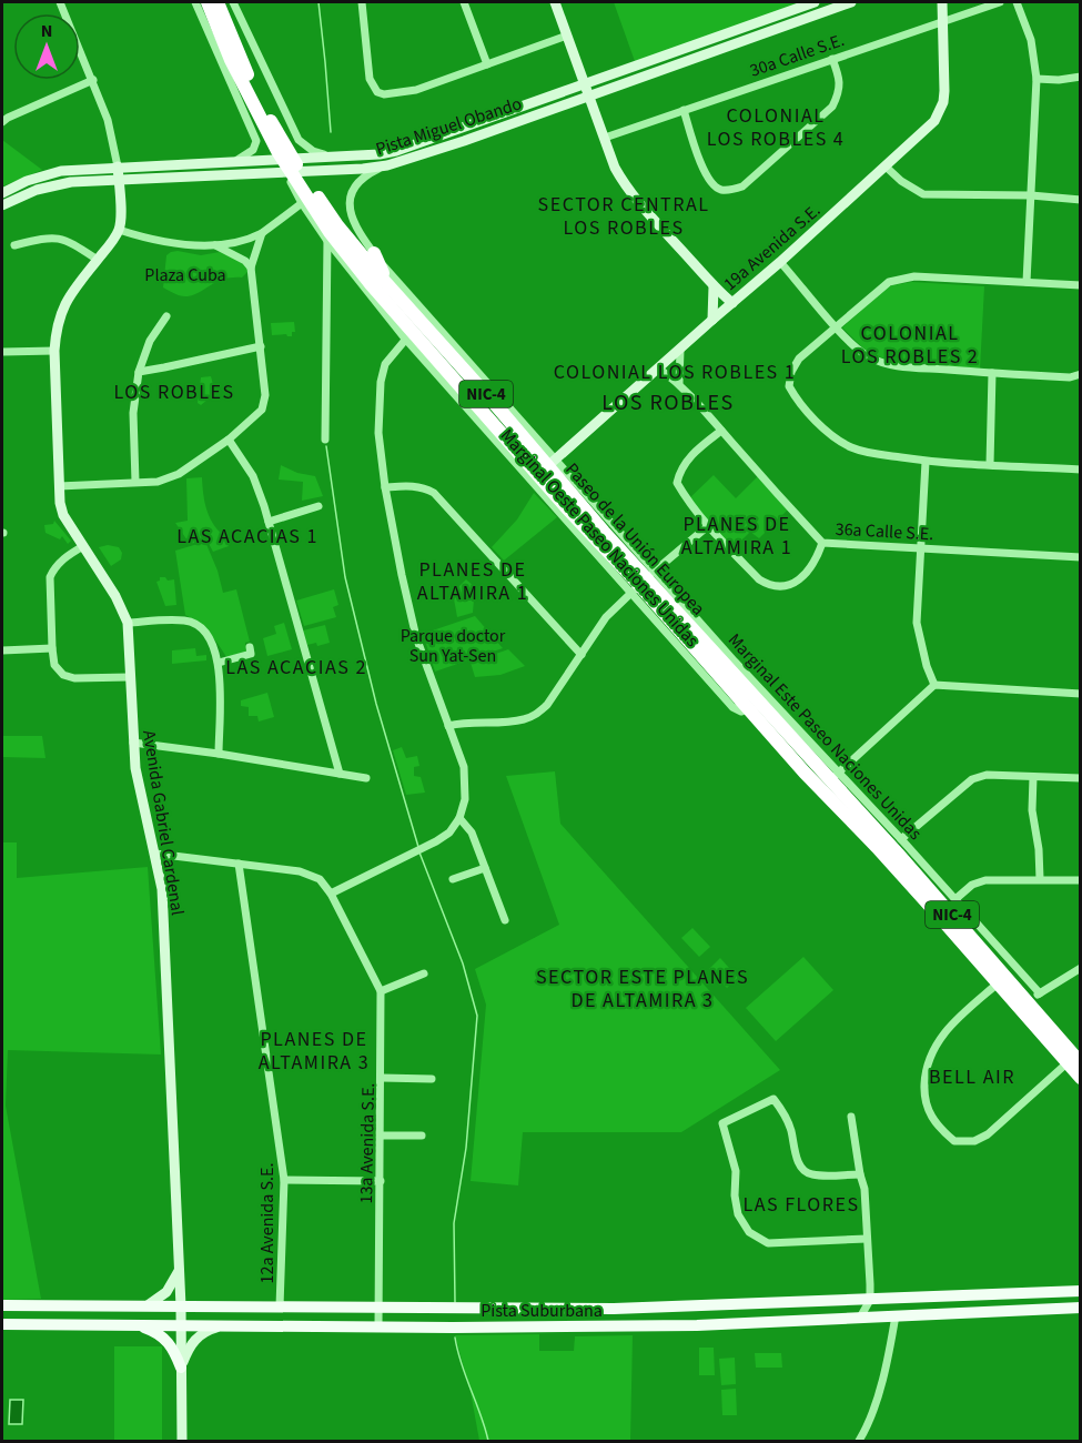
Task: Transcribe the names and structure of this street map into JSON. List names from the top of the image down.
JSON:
{
  "streets": {
    "highway": ["NIC-4", "Paseo de la Unión Europea"],
    "main road": ["Pista Suburbana"],
    "street": [
      "30a Calle S.E.",
      "Pista Miguel Obando",
      "19a Avenida S.E.",
      "36a Calle S.E.",
      "Marginal Oeste Paseo Naciones Unidas",
      "Marginal Este Paseo Naciones Unidas",
      "Avenida Gabriel Cardenal",
      "13a Avenida S.E.",
      "12a Avenida S.E."
    ]
  },
  "crossings": [
    ["30a Calle S.E.", "19a Avenida S.E."],
    ["Pista Miguel Obando", "Paseo de la Unión Europea"],
    ["19a Avenida S.E.", "36a Calle S.E."],
    ["19a Avenida S.E.", "Paseo de la Unión Europea"],
    ["Marginal Oeste Paseo Naciones Unidas", "Paseo de la Unión Europea"],
    ["Marginal Oeste Paseo Naciones Unidas", "Marginal Este Paseo Naciones Unidas"],
    ["Paseo de la Unión Europea", "Marginal Este Paseo Naciones Unidas"],
    ["Avenida Gabriel Cardenal", "Pista Suburbana"],
    ["13a Avenida S.E.", "Pista Suburbana"],
    ["12a Avenida S.E.", "Pista Suburbana"]
  ],
  "districts": [
    "COLONIAL LOS ROBLES 4",
    "SECTOR CENTRAL LOS ROBLES",
    "COLONIAL LOS ROBLES 2",
    "COLONIAL LOS ROBLES 1",
    "LOS ROBLES",
    "LOS ROBLES",
    "PLANES DE ALTAMIRA 1",
    "LAS ACACIAS 1",
    "PLANES DE ALTAMIRA 1",
    "LAS ACACIAS 2",
    "SECTOR ESTE PLANES DE ALTAMIRA 3",
    "PLANES DE ALTAMIRA 3",
    "BELL AIR",
    "LAS FLORES"
  ],
  "parks": ["Plaza Cuba", "Parque doctor Sun Yat-Sen"],
  "north": "top"
}
